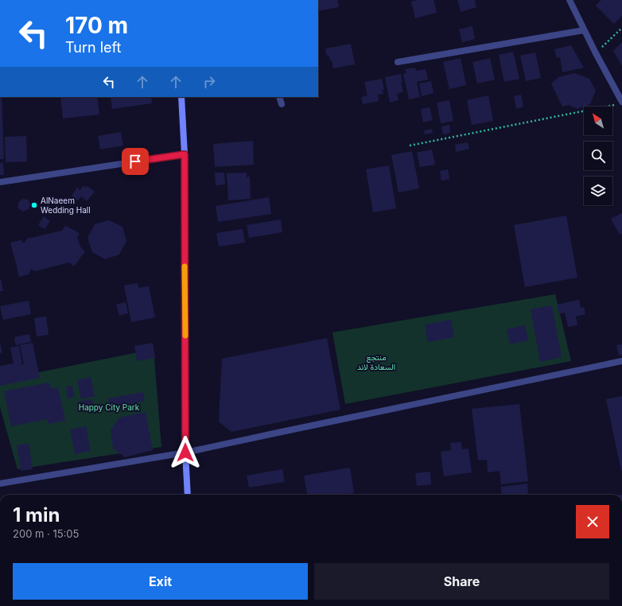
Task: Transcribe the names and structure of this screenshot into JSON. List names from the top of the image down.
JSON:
{
  "parks": ["منتجع السعادة لاند", "Happy City Park"],
  "places": ["AlNaeem Wedding Hall"],
  "north": "top left",
  "page": {
    "turn": ["170 m", "Turn left"],
    "heading": ["1 min", "200 m · 15:05"],
    "buttons": ["Exit", "Share"]
  }
}
